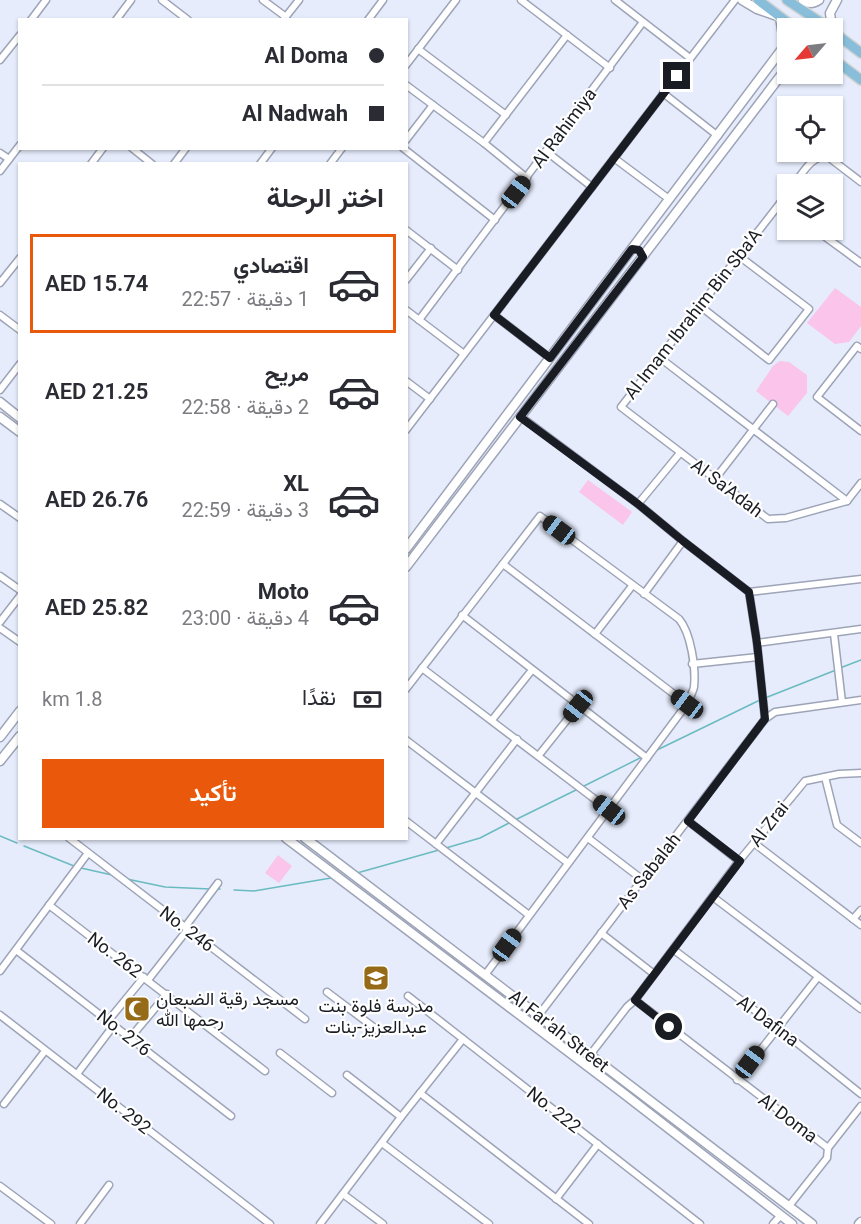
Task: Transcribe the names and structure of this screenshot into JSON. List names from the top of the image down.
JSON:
{
  "streets": {
    "street": [
      "Al Rahimiya",
      "Al Imam Ibrahim Bin Sba'A",
      "Al Sa'Adah",
      "Al Zrai",
      "As Sabalah",
      "No. 246",
      "No. 262",
      "Al Dafina",
      "Al Far'ah Street",
      "No. 276",
      "No. 222",
      "No. 292",
      "Al Doma"
    ]
  },
  "crossings": [
    ["Al Imam Ibrahim Bin Sba'A", "Al Sa'Adah"],
    ["Al Zrai", "Al Dafina"],
    ["Al Zrai", "Al Far'ah Street"],
    ["Al Zrai", "Al Doma"],
    ["As Sabalah", "Al Far'ah Street"]
  ],
  "places": {
    "school or university": ["مدرسة فلوة بنت عبدالعزيز-بنات"],
    "mosque": ["مسجد رقية الضبعان رحمها الله"]
  },
  "north": "bottom left",
  "page": {
    "banner": ["Al Doma", "Al Nadwah"],
    "heading": "اختر الرحلة",
    "list": [
      {
        "name": "اقتصادي",
        "note": "1 دقيقة · 22:57",
        "value": "AED 15.74"
      },
      {
        "name": "مريح",
        "note": "2 دقيقة · 22:58",
        "value": "AED 21.25"
      },
      {
        "name": "XL",
        "note": "3 دقيقة · 22:59",
        "value": "AED 26.76"
      },
      {
        "name": "Moto",
        "note": "4 دقيقة · 23:00",
        "value": "AED 25.82"
      }
    ],
    "pay": ["نقدًا", "1.8 km"],
    "buttons": "تأكيد"
  }
}
